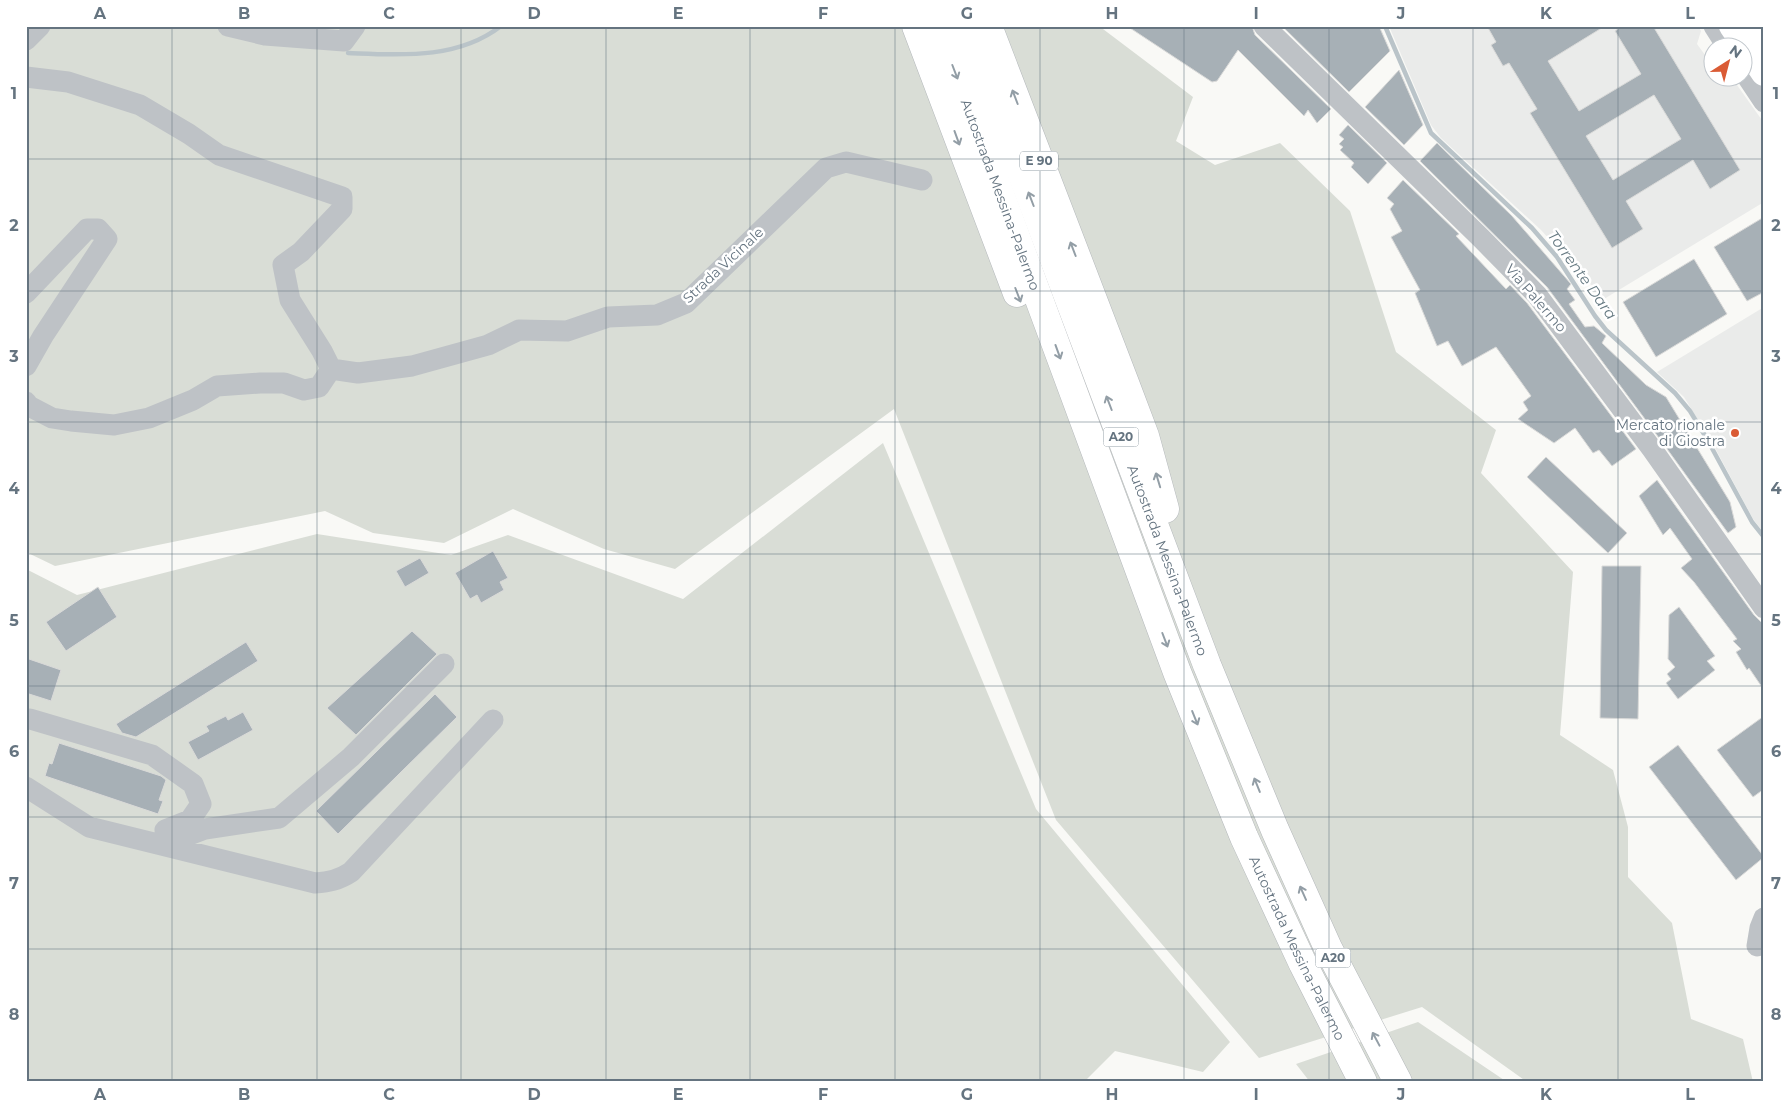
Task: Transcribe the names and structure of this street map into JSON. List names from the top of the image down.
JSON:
{
  "streets": {
    "highway": ["E 90", "Autostrada Messina-Palermo", "A20"],
    "street": ["Strada Vicinale", "Via Palermo"]
  },
  "crossings": [
    ["E 90", "Autostrada Messina-Palermo"]
  ],
  "water": ["Torrente Dara"],
  "places": ["Mercato rionale di Giostra"],
  "north": "top right",
  "grid": {
    "columns": [
      "A",
      "B",
      "C",
      "D",
      "E",
      "F",
      "G",
      "H",
      "I",
      "J",
      "K",
      "L"
    ],
    "rows": [
      "1",
      "2",
      "3",
      "4",
      "5",
      "6",
      "7",
      "8"
    ]
  }
}
